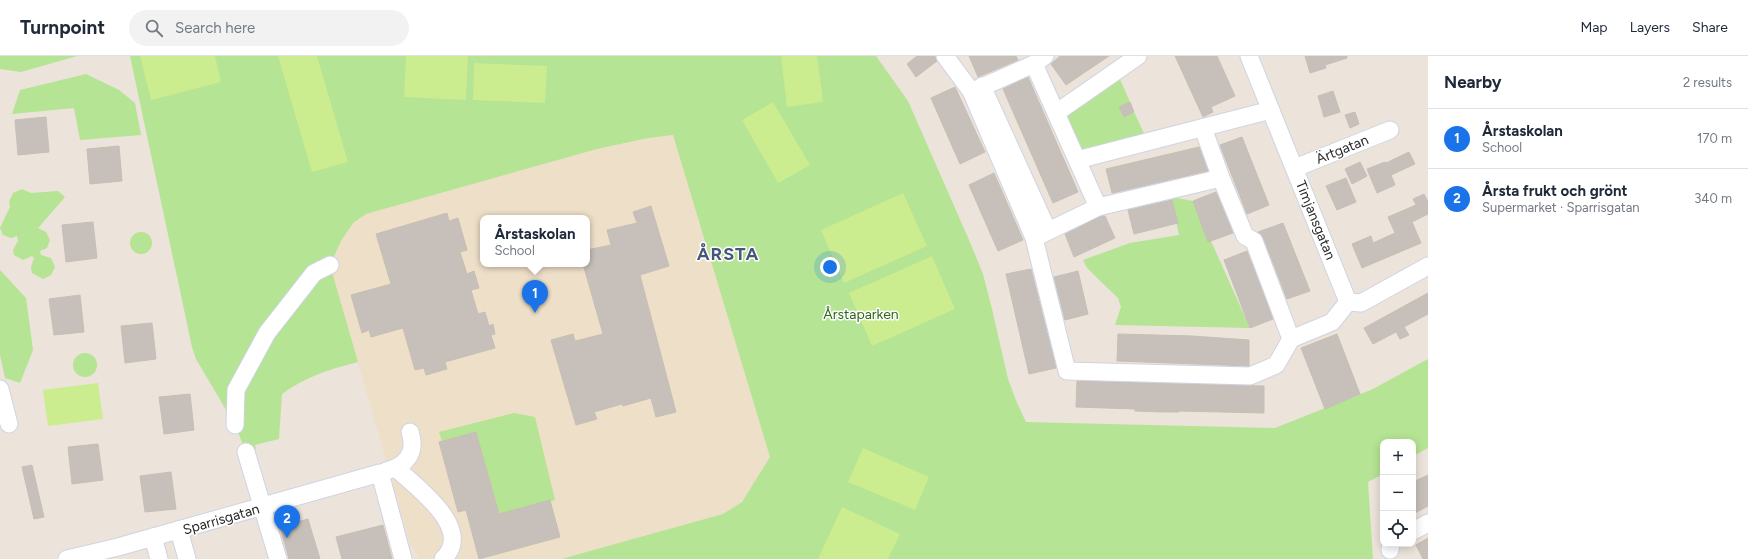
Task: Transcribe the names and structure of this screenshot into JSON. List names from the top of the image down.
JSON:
{
  "streets": {
    "street": ["Ärtgatan", "Timjansgatan", "Sparrisgatan"]
  },
  "crossings": [
    ["Ärtgatan", "Timjansgatan"]
  ],
  "districts": ["ÅRSTA"],
  "parks": ["Årstaparken"],
  "page": {
    "header": "Turnpoint",
    "search": "Search here",
    "nav": ["Map", "Layers", "Share"],
    "heading": ["Nearby", "2 results"],
    "list": [
      {
        "mark": "1",
        "name": "Årstaskolan",
        "note": "School",
        "value": "170 m"
      },
      {
        "mark": "2",
        "name": "Årsta frukt och grönt",
        "note": "Supermarket · Sparrisgatan",
        "value": "340 m"
      }
    ],
    "popup": ["Årstaskolan", "School"],
    "pins": ["1", "2"],
    "map_buttons": ["+", "−"]
  }
}
